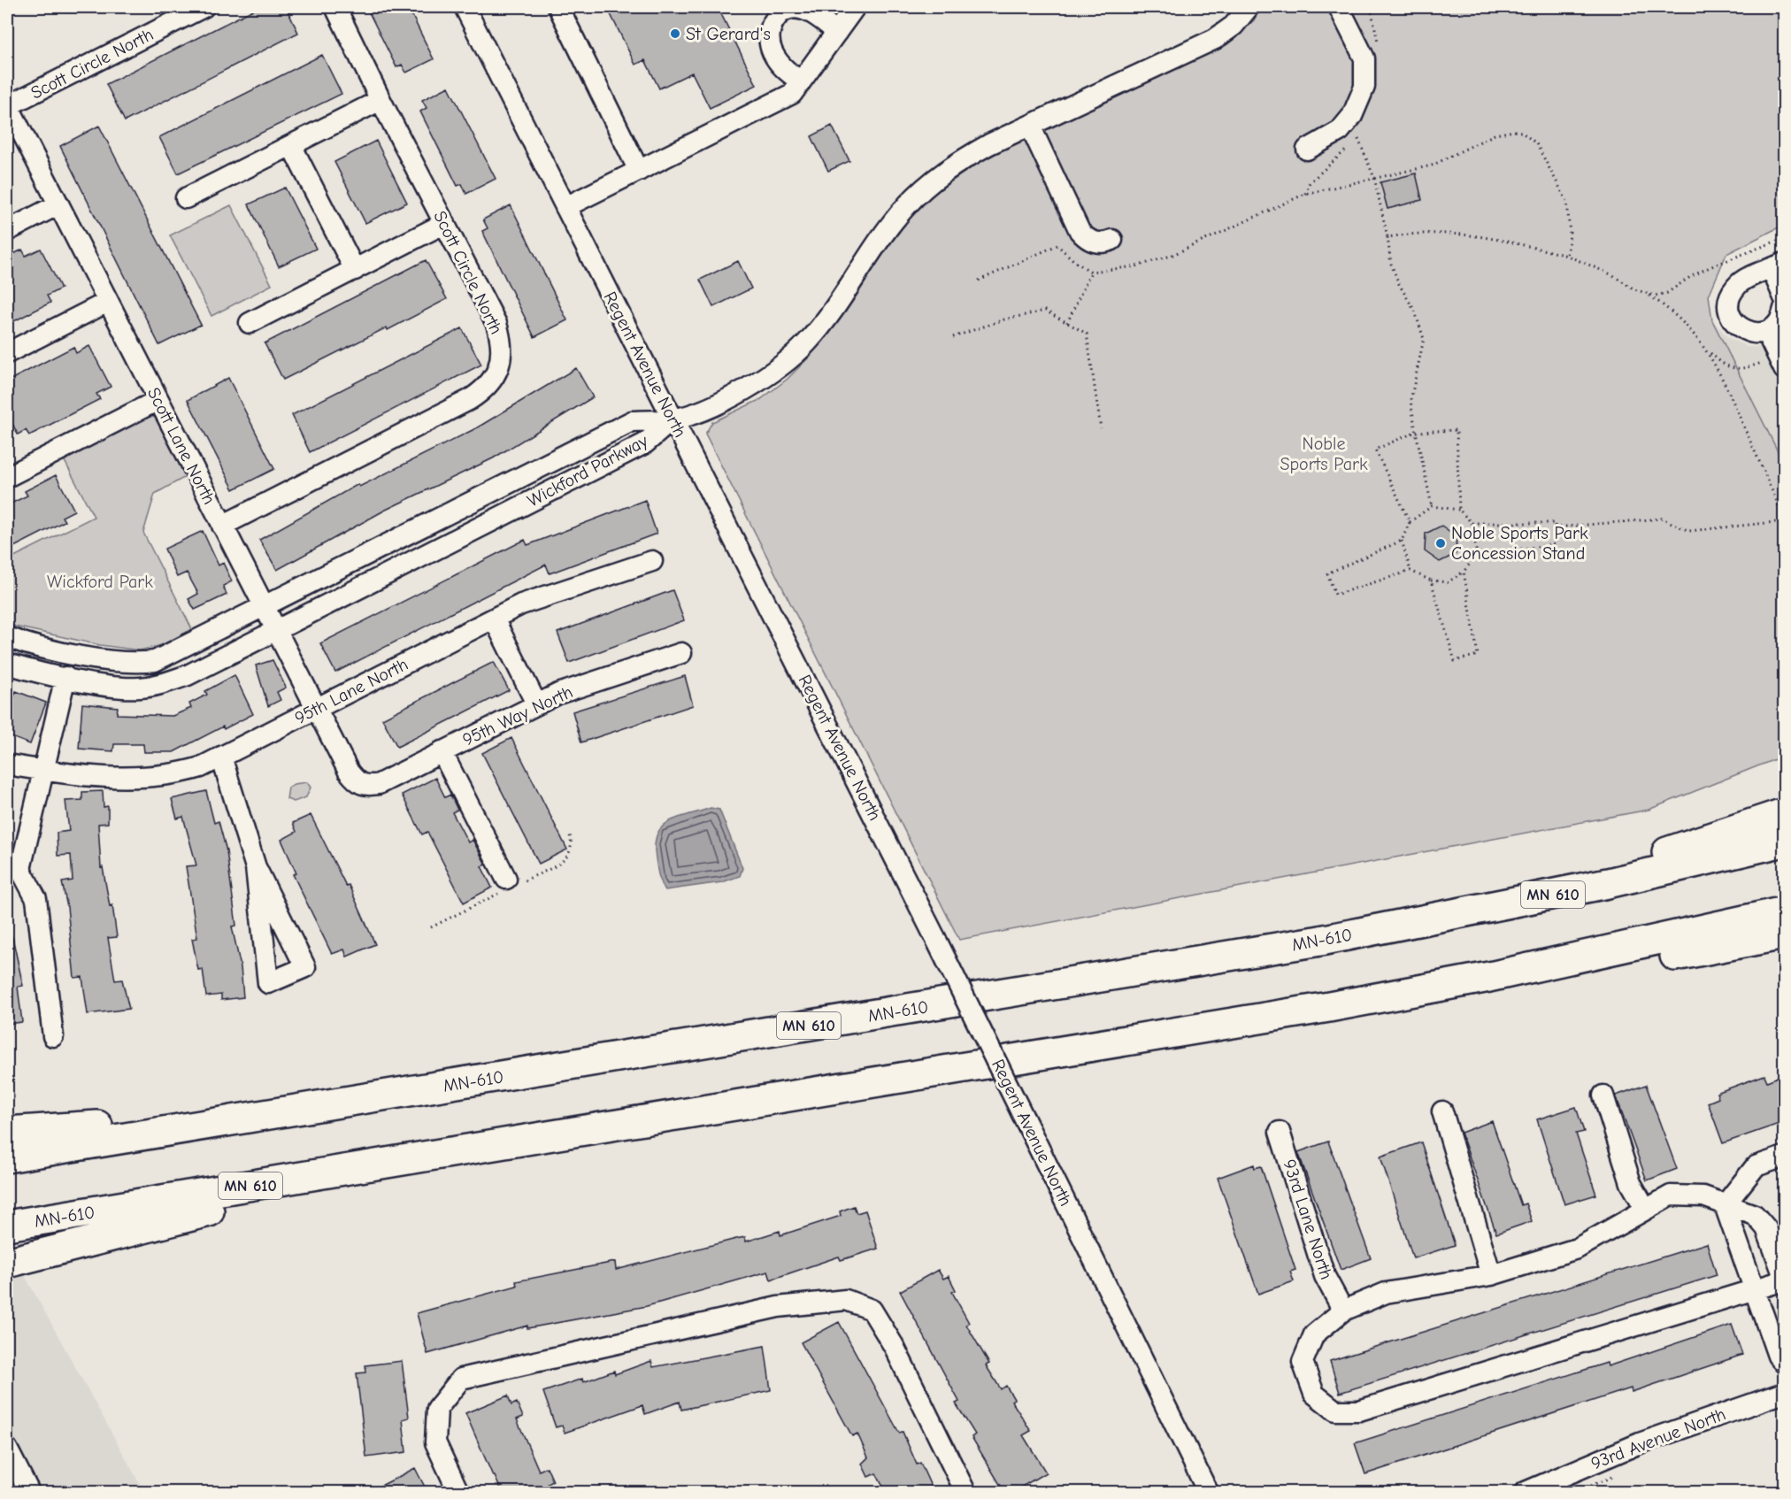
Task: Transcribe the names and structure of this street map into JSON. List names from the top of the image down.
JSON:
{
  "streets": {
    "highway": ["MN 610", "MN-610"],
    "street": [
      "Scott Circle North",
      "Regent Avenue North",
      "Scott Lane North",
      "Wickford Parkway",
      "95th Lane North",
      "95th Way North",
      "93rd Lane North",
      "93rd Avenue North"
    ]
  },
  "crossings": [
    ["Scott Circle North", "Scott Lane North"],
    ["Regent Avenue North", "Wickford Parkway"],
    ["Scott Lane North", "Wickford Parkway"],
    ["Scott Lane North", "95th Lane North"],
    ["Scott Lane North", "95th Way North"]
  ],
  "parks": ["Noble Sports Park", "Wickford Park"],
  "places": ["St Gerard's", "Noble Sports Park Concession Stand"]
}
